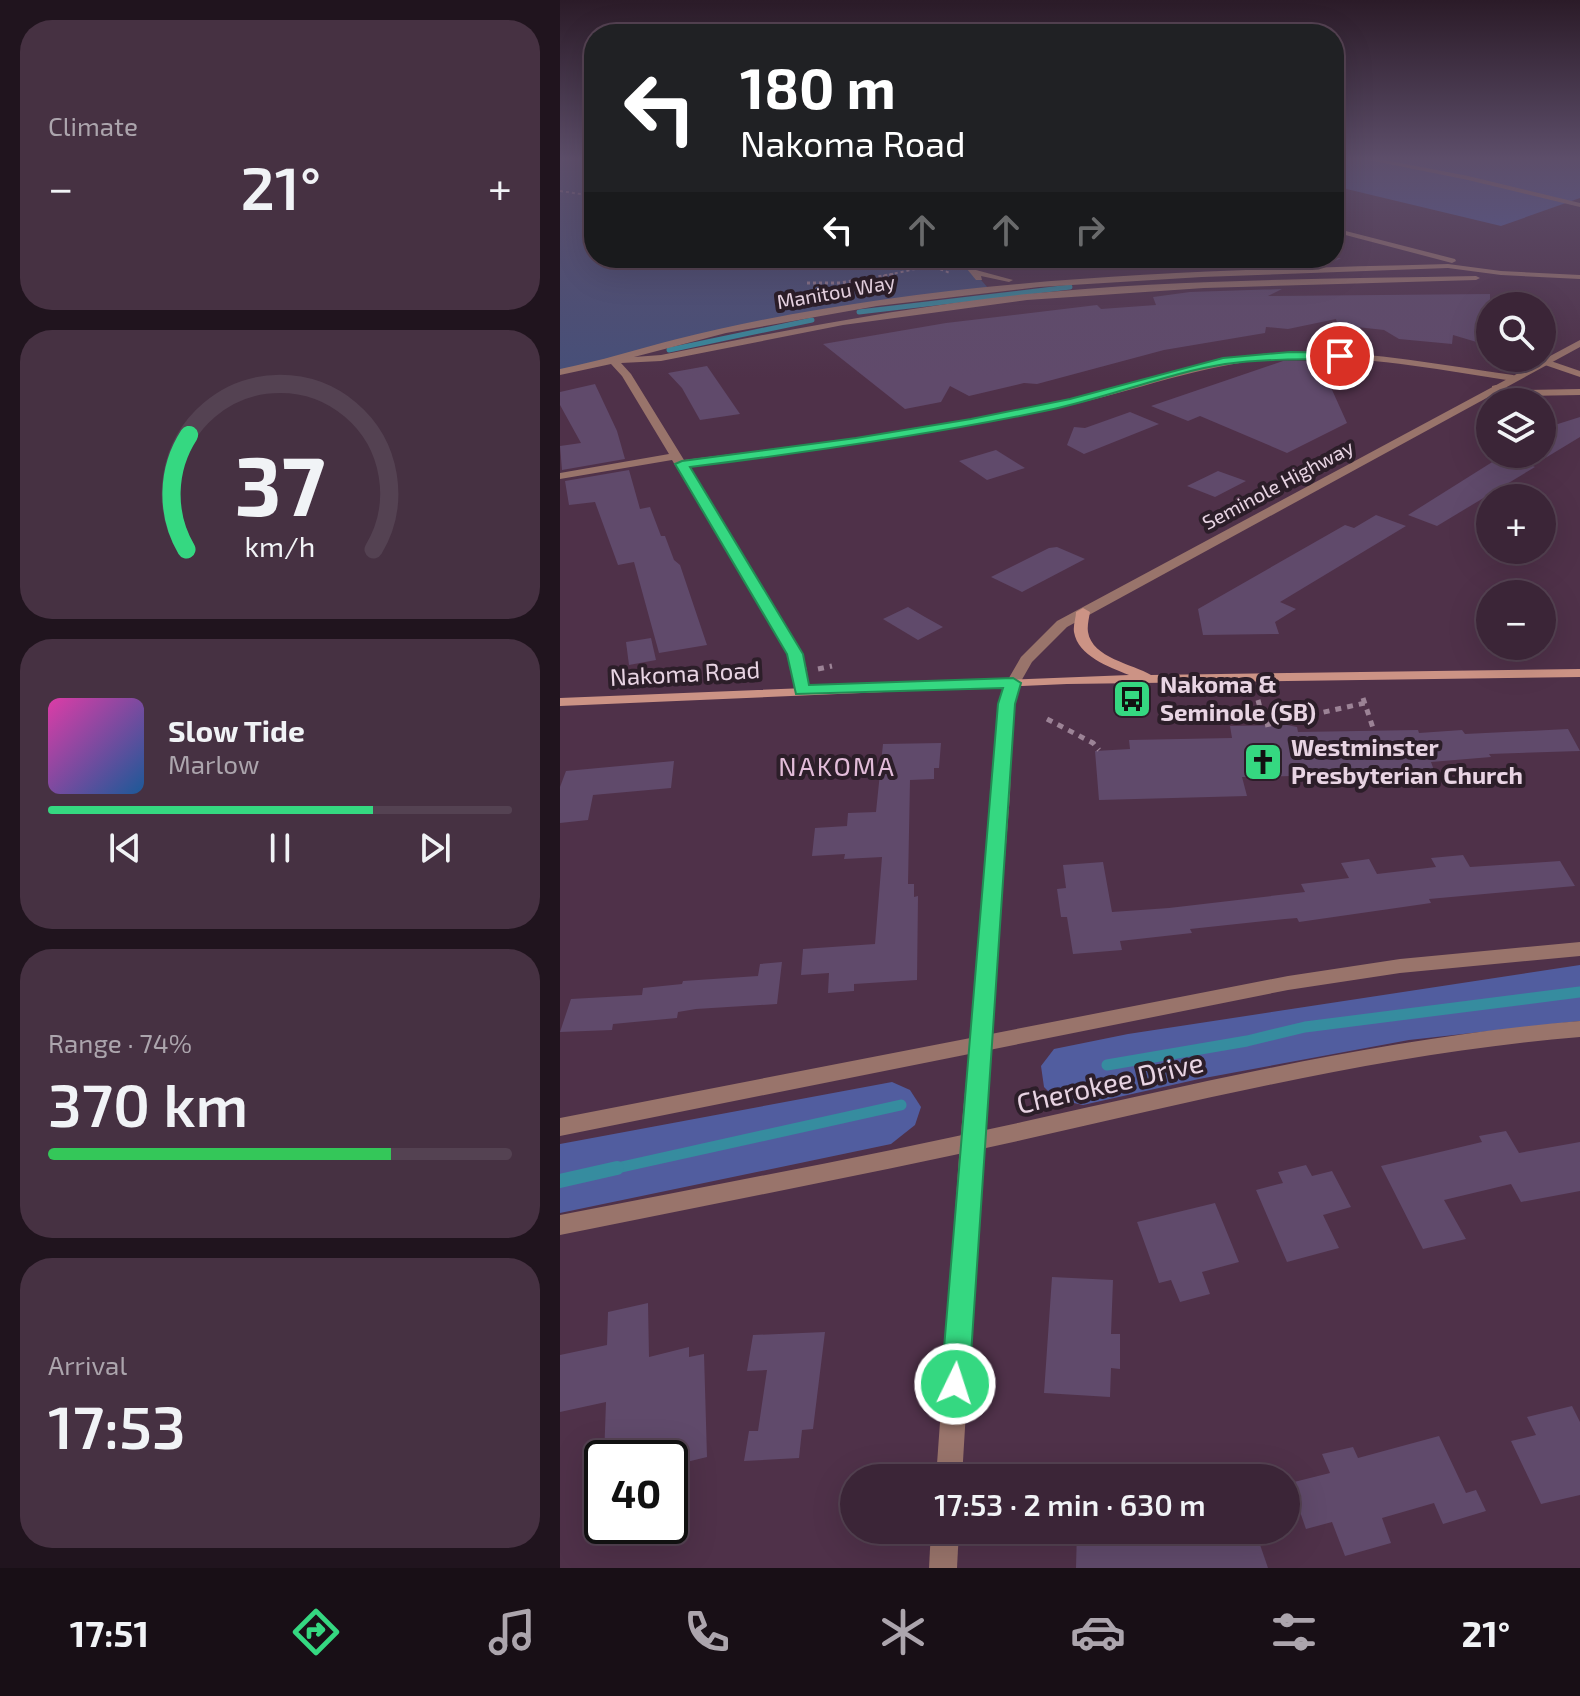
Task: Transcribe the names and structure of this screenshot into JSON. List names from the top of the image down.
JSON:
{
  "streets": {
    "main road": ["Nakoma Road"],
    "street": ["Manitou Way", "Seminole Highway", "Cherokee Drive"]
  },
  "crossings": [
    ["Seminole Highway", "Nakoma Road"]
  ],
  "districts": ["NAKOMA"],
  "places": {
    "bus stop": ["Nakoma & Seminole (SB)"],
    "church": ["Westminster Presbyterian Church"]
  },
  "page": {
    "tile": [
      "Climate",
      ["Range · 74%", "370 km"],
      ["Arrival", "17:53"]
    ],
    "turn": ["180 m", "Nakoma Road"],
    "heat": ["−", "21°", "+"],
    "map_buttons": ["+", "−"],
    "song": ["Slow Tide", "Marlow"],
    "limit": "40",
    "trip": "17:53 · 2 min · 630 m",
    "tabs": ["17:51", "21°"],
    "gauge": ["37", "km/h"]
  }
}
